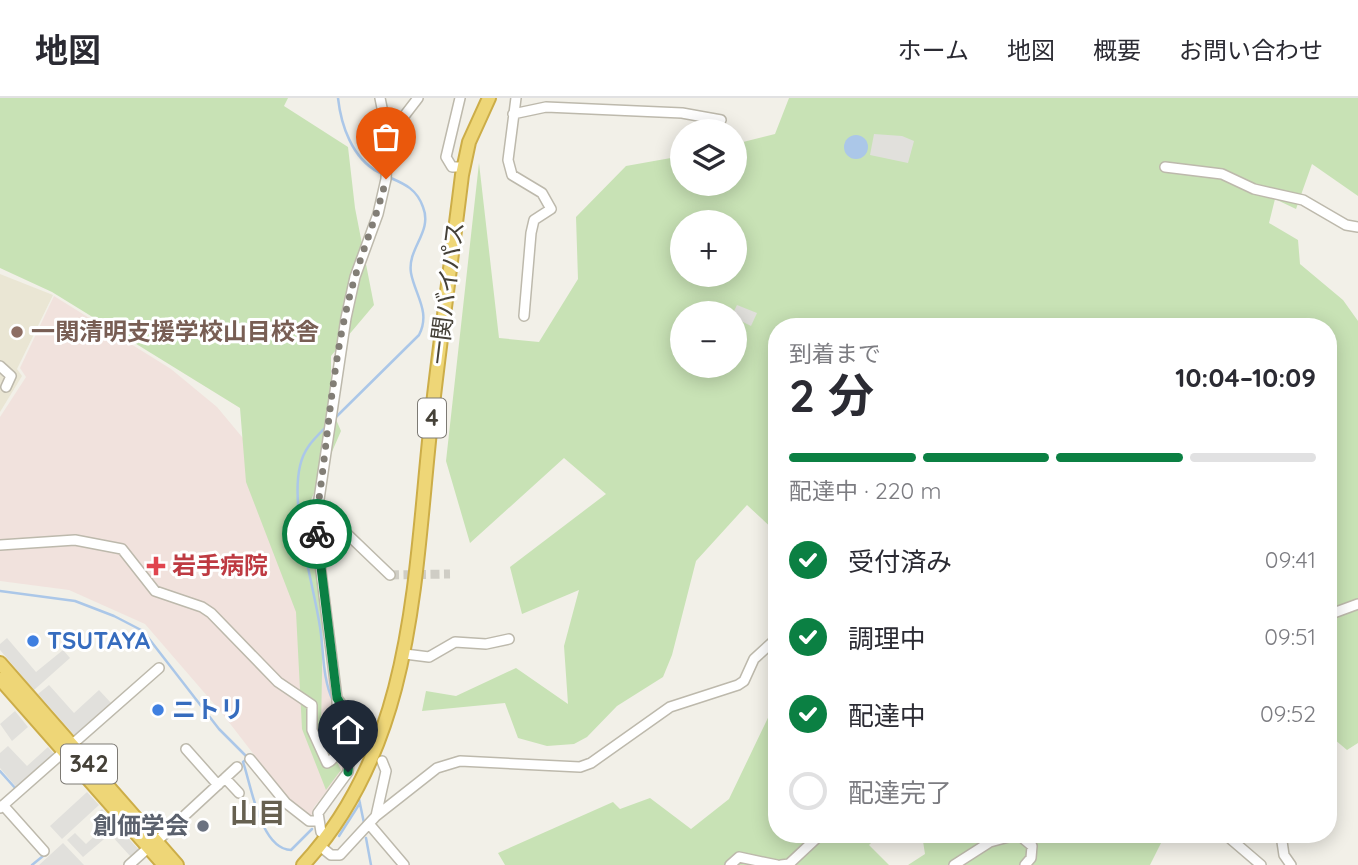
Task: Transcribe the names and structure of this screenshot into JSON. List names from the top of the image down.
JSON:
{
  "streets": {
    "highway": ["一関バイパス", "4", "342"]
  },
  "districts": ["山目"],
  "places": {
    "other": [
      "一関清明支援学校山目校舎",
      "TSUTAYA",
      "ニトリ",
      "創価学会"
    ],
    "health": ["岩手病院"]
  },
  "page": {
    "header": "地図",
    "nav": [
      "ホーム",
      "地図",
      "概要",
      "お問い合わせ"
    ],
    "map_buttons": ["+", "−"],
    "heading": ["2 分", "到着まで", "10:04–10:09"],
    "bar": "配達中 · 220 m",
    "list": [
      ["受付済み", "09:41"],
      ["調理中", "09:51"],
      ["配達中", "09:52"],
      "配達完了"
    ]
  }
}
